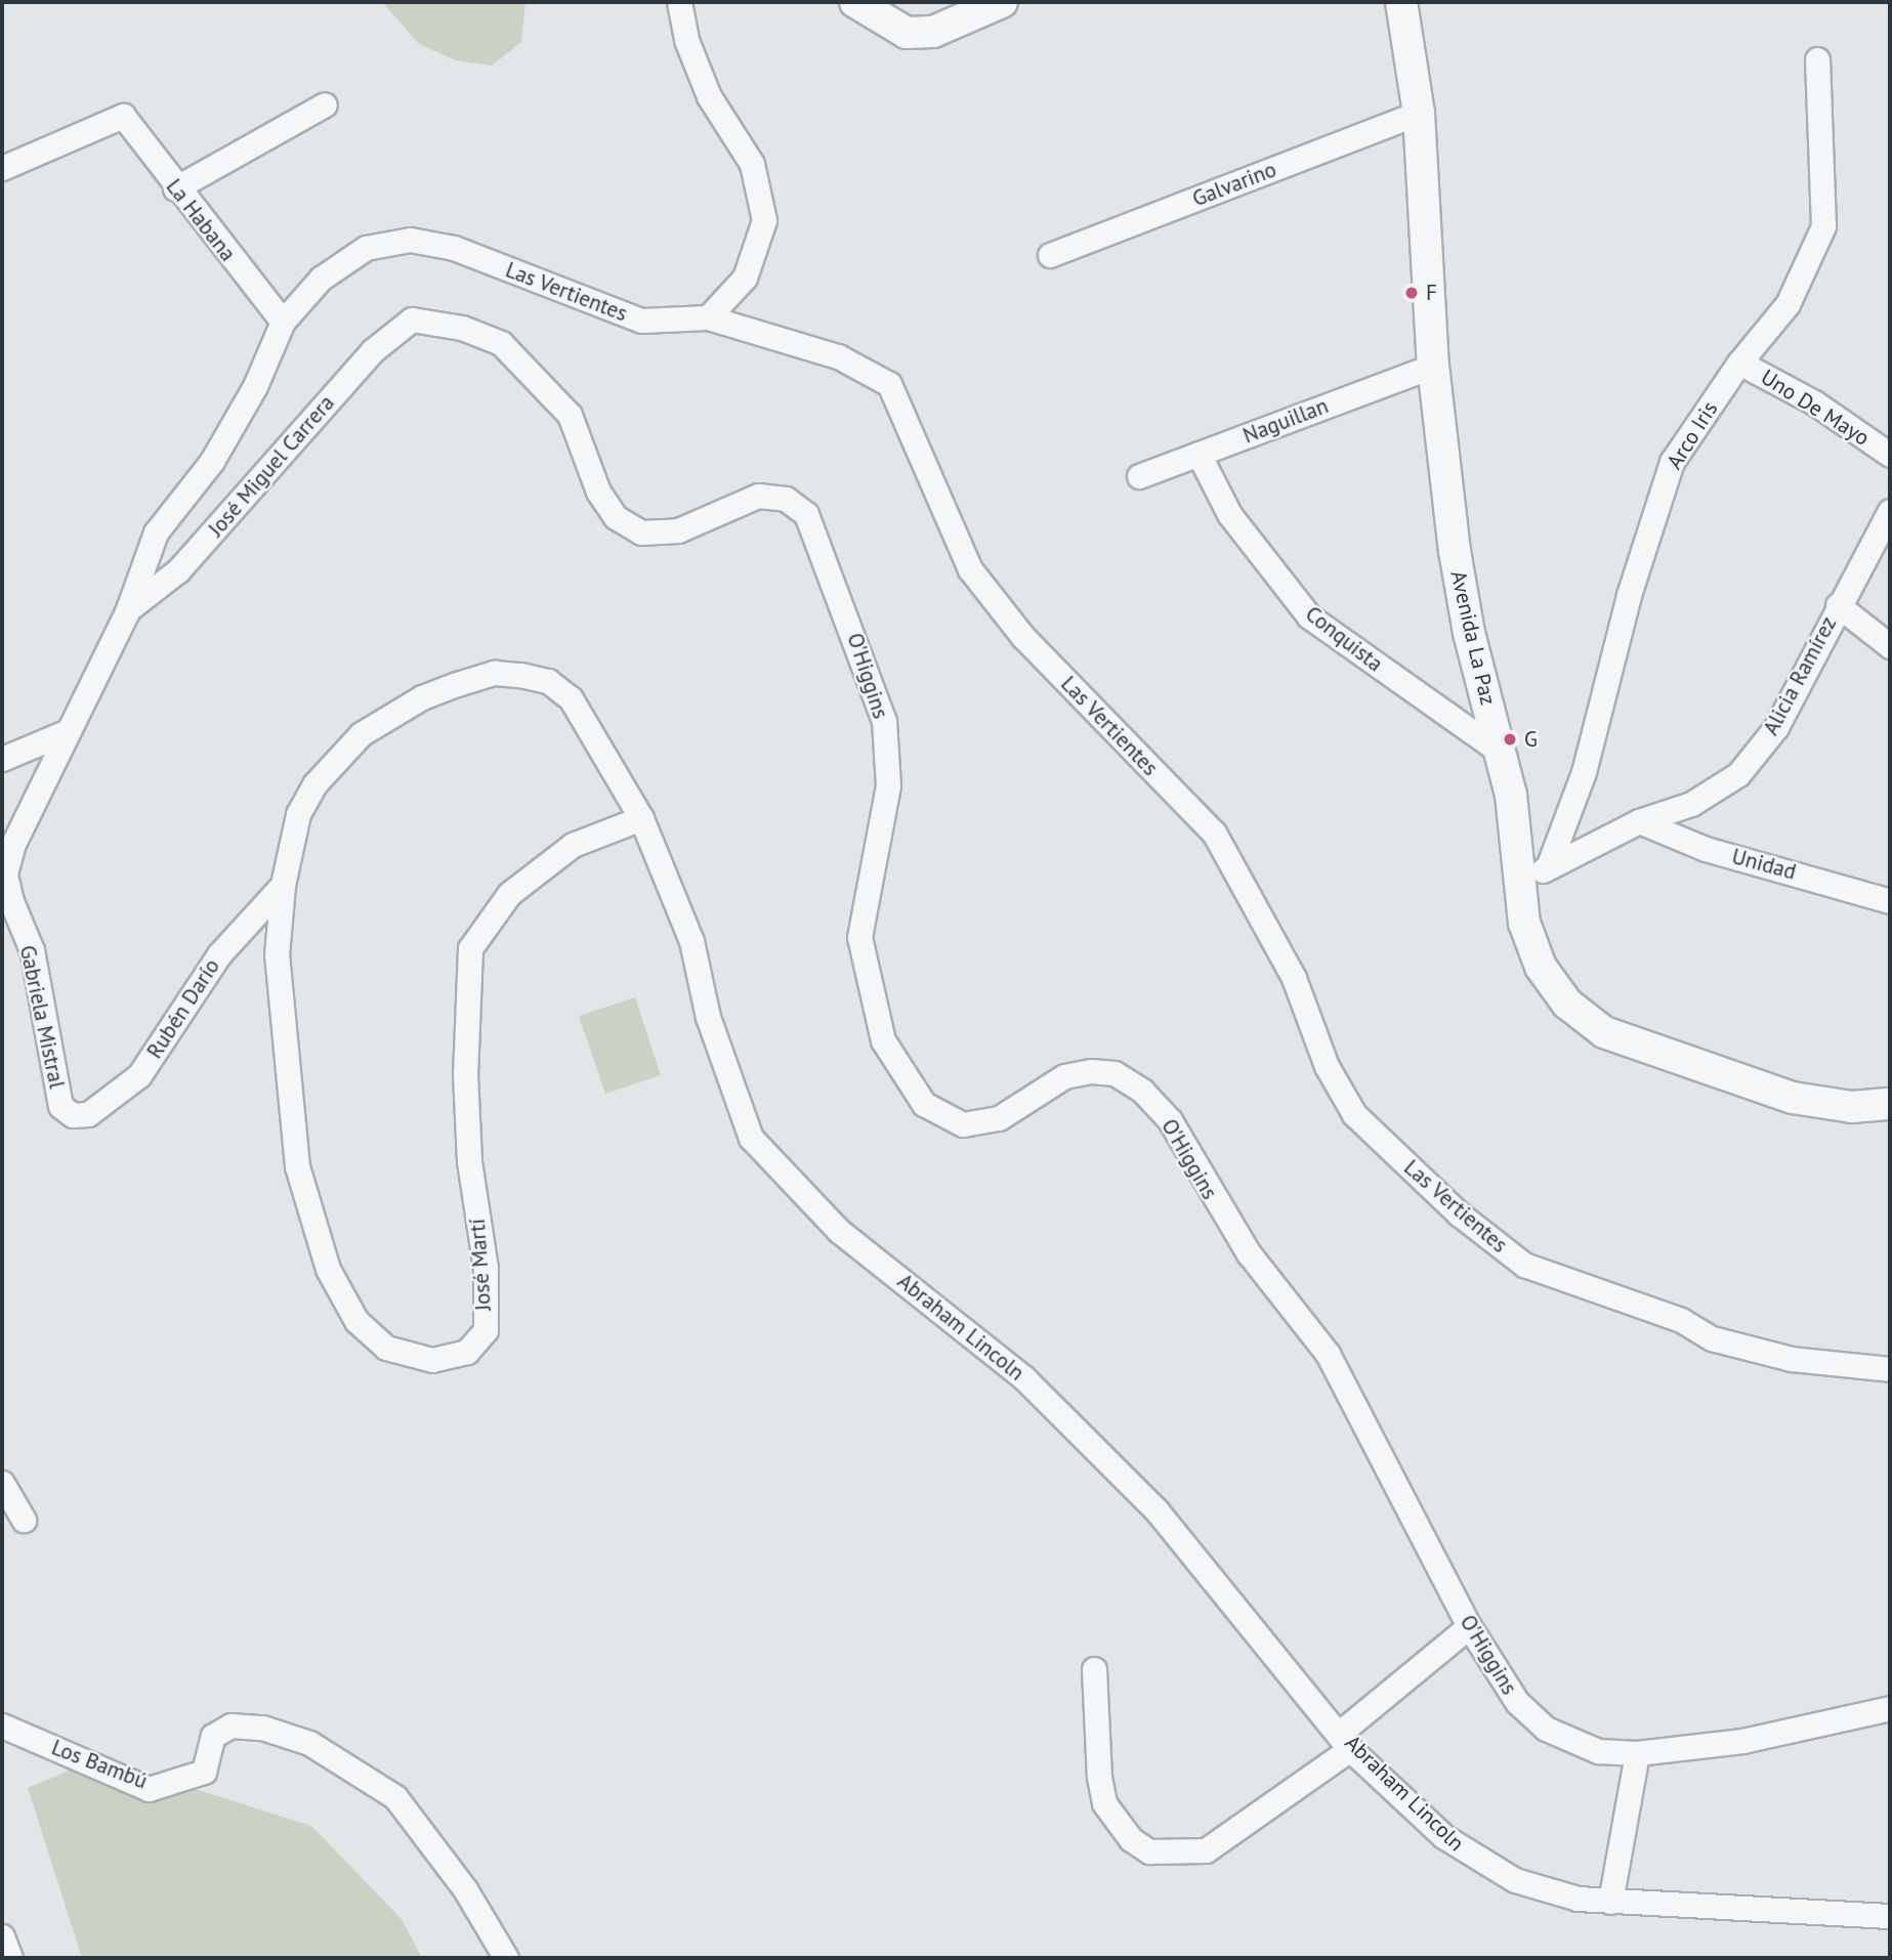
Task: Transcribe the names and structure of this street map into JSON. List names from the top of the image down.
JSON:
{
  "streets": {
    "street": [
      "Galvarino",
      "La Habana",
      "Las Vertientes",
      "Uno De Mayo",
      "Naguillan",
      "Arco Iris",
      "José Miguel Carrera",
      "Avenida La Paz",
      "Conquista",
      "O'Higgins",
      "Alicia Ramírez",
      "Unidad",
      "Rubén Darío",
      "Gabriela Mistral",
      "José Martí",
      "Abraham Lincoln",
      "Los Bambú"
    ]
  },
  "crossings": [
    ["Galvarino", "Avenida La Paz"],
    ["La Habana", "Las Vertientes"],
    ["La Habana", "José Miguel Carrera"],
    ["Las Vertientes", "José Miguel Carrera"],
    ["Uno De Mayo", "Arco Iris"],
    ["Naguillan", "Avenida La Paz"],
    ["Naguillan", "Conquista"],
    ["Arco Iris", "Alicia Ramírez"],
    ["José Miguel Carrera", "O'Higgins"],
    ["José Miguel Carrera", "Gabriela Mistral"],
    ["Avenida La Paz", "Conquista"],
    ["Avenida La Paz", "Alicia Ramírez"],
    ["Alicia Ramírez", "Unidad"],
    ["Rubén Darío", "Gabriela Mistral"],
    ["Rubén Darío", "José Martí"],
    ["Rubén Darío", "Abraham Lincoln"],
    ["José Martí", "Abraham Lincoln"]
  ],
  "places": ["F", "G"]
}
